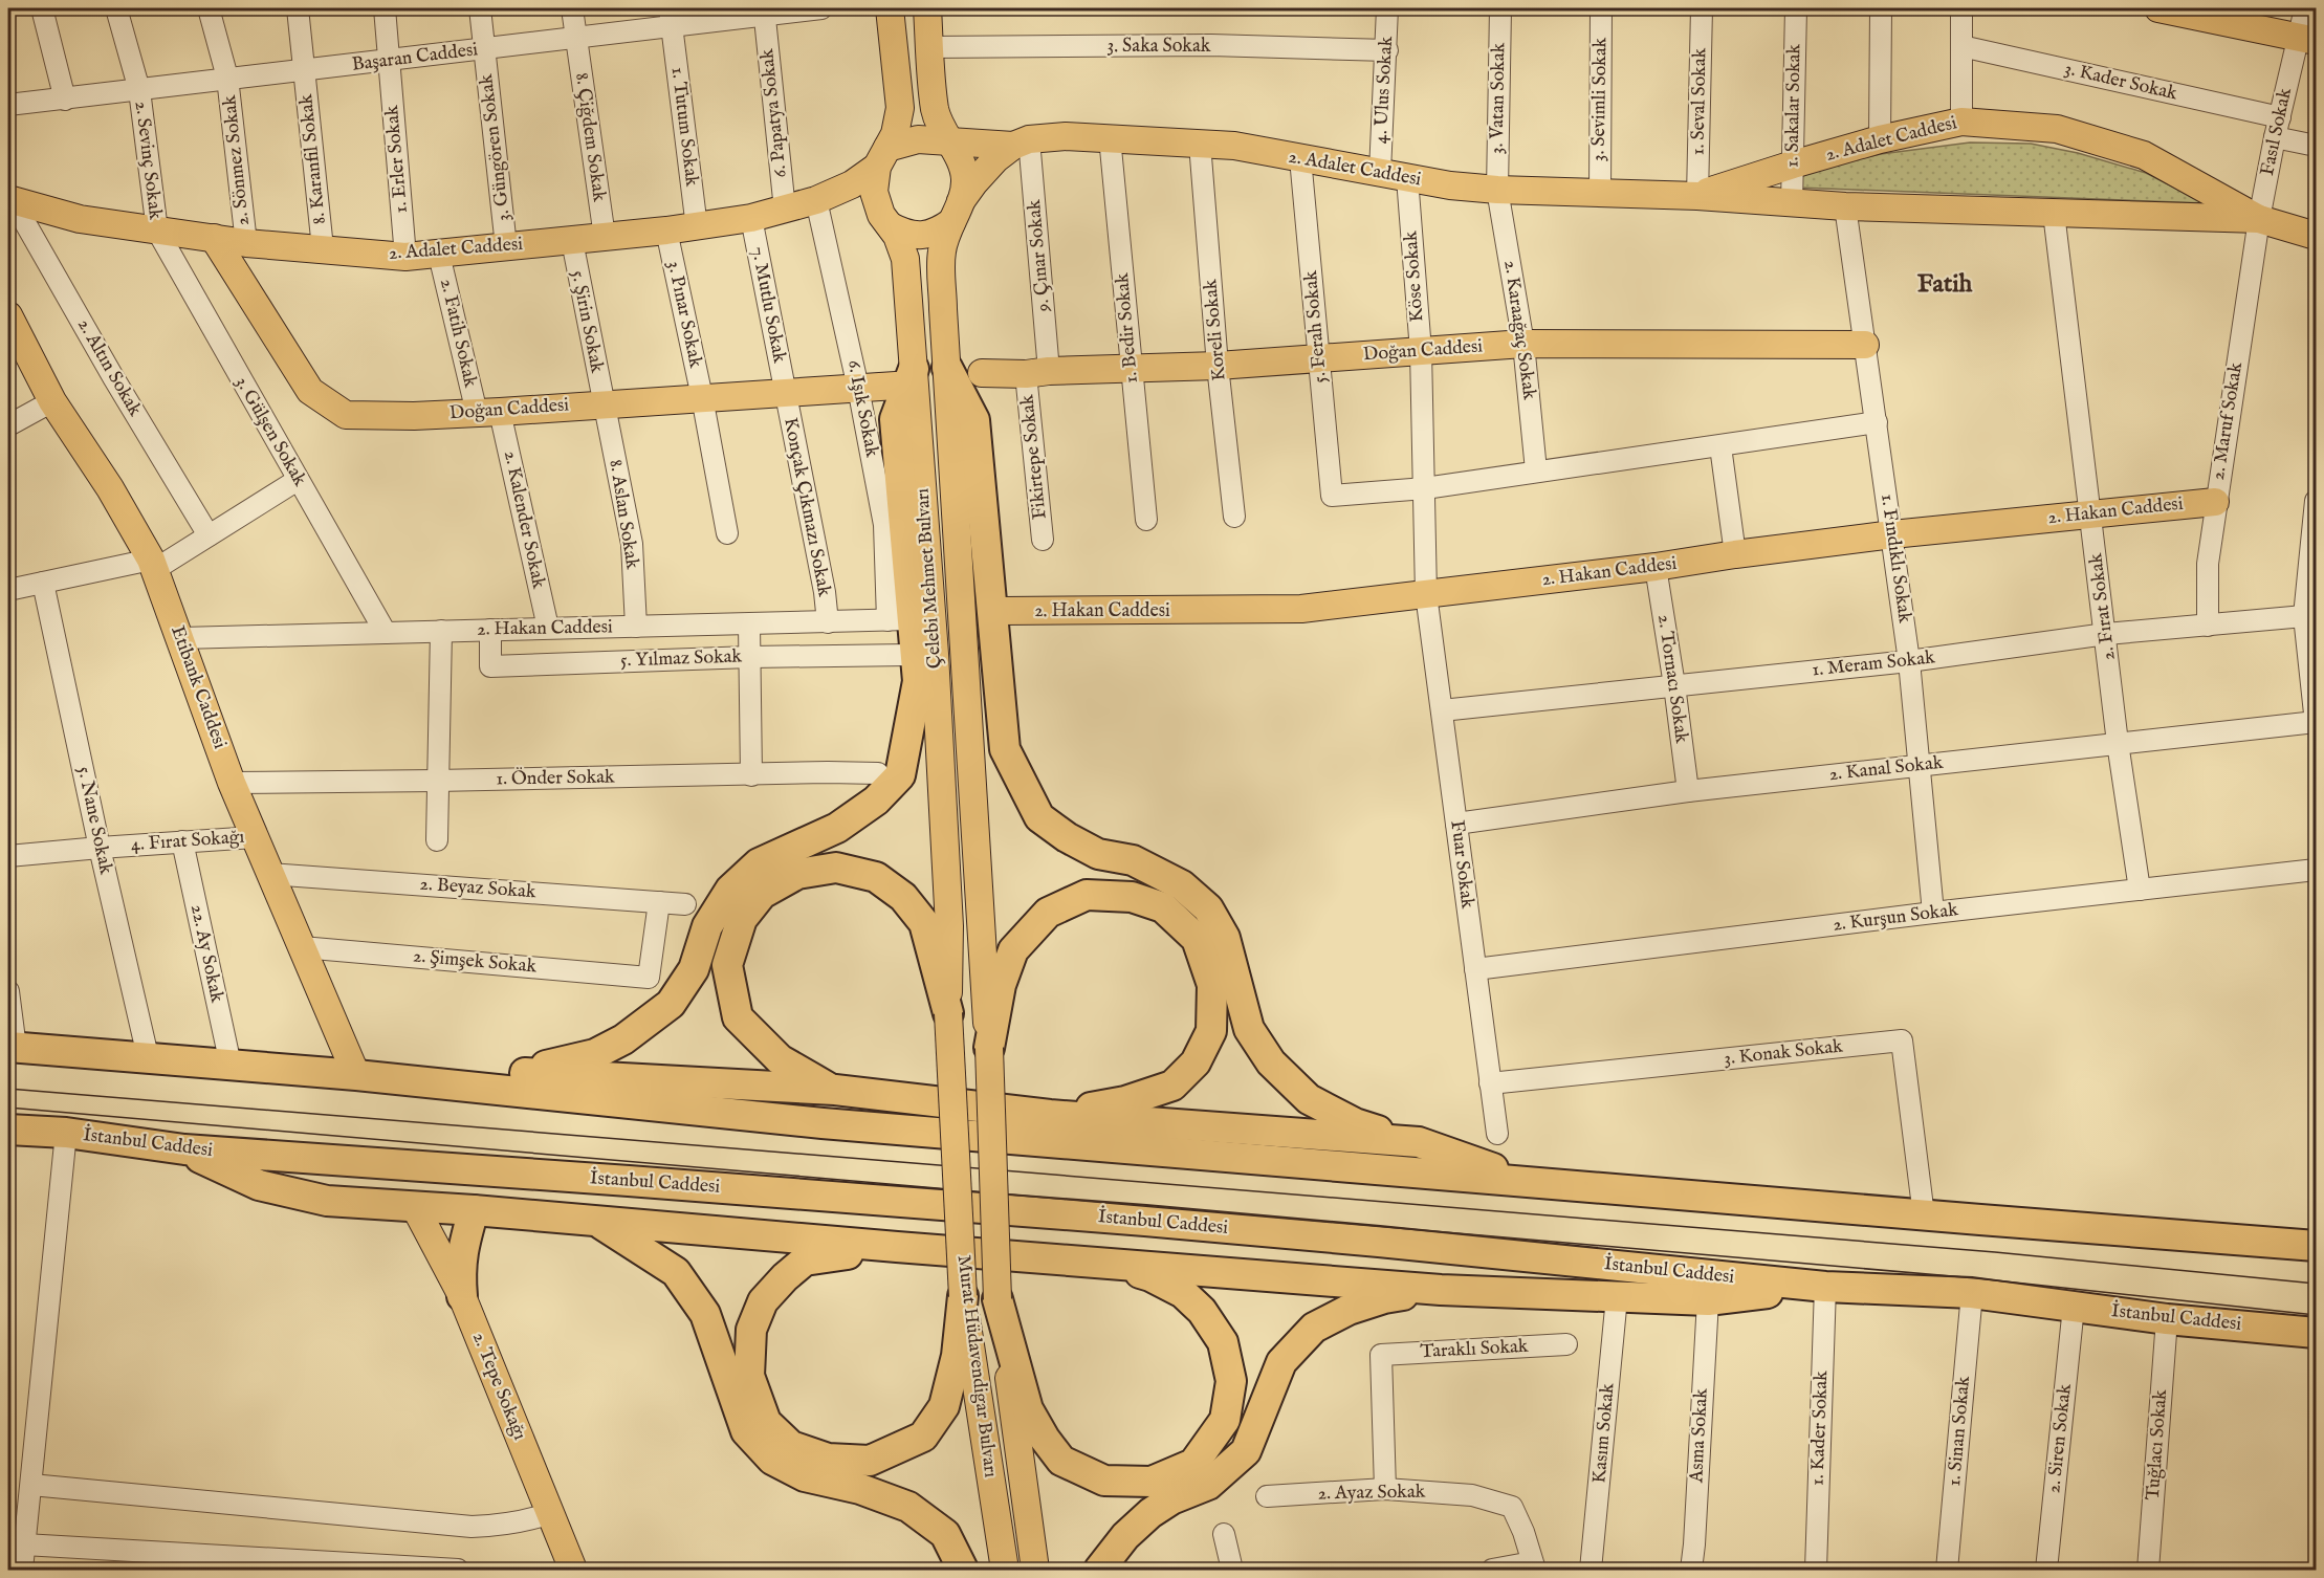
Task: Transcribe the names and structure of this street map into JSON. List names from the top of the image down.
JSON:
{
  "streets": {
    "highway": ["İstanbul Caddesi"],
    "main road": [
      "2. Adalet Caddesi",
      "Doğan Caddesi",
      "2. Hakan Caddesi",
      "Çelebi Mehmet Bulvarı",
      "Etibank Caddesi",
      "Murat Hüdavendigar Bulvarı",
      "2. Tepe Sokağı"
    ],
    "street": [
      "3. Saka Sokak",
      "Başaran Caddesi",
      "3. Kader Sokak",
      "4. Ulus Sokak",
      "3. Vatan Sokak",
      "3. Sevimli Sokak",
      "1. Seval Sokak",
      "1. Sakalar Sokak",
      "6. Papatya Sokak",
      "1. Tutum Sokak",
      "Fasıl Sokak",
      "8. Çiğdem Sokak",
      "3. Güngören Sokak",
      "8. Karanfil Sokak",
      "1. Erler Sokak",
      "2. Sevinç Sokak",
      "2. Sönmez Sokak",
      "9. Çınar Sokak",
      "Köse Sokak",
      "7. Mutlu Sokak",
      "3. Pınar Sokak",
      "5. Şirin Sokak",
      "5. Ferah Sokak",
      "1. Bedir Sokak",
      "Koreli Sokak",
      "2. Karaağaç Sokak",
      "2. Fatih Sokak",
      "2. Altın Sokak",
      "6. Işık Sokak",
      "2. Maruf Sokak",
      "3. Gülşen Sokak",
      "Fikirtepe Sokak",
      "Konçak Çıkmazı Sokak",
      "8. Aslan Sokak",
      "2. Kalender Sokak",
      "1. Fındıklı Sokak",
      "2. Fırat Sokak",
      "5. Yılmaz Sokak",
      "1. Meram Sokak",
      "2. Tornacı Sokak",
      "2. Kanal Sokak",
      "1. Önder Sokak",
      "5. Nane Sokak",
      "4. Fırat Sokağı",
      "Fuar Sokak",
      "2. Beyaz Sokak",
      "2. Kurşun Sokak",
      "22. Ay Sokak",
      "2. Şimşek Sokak",
      "3. Konak Sokak",
      "Taraklı Sokak",
      "1. Kader Sokak",
      "1. Sinan Sokak",
      "Kasım Sokak",
      "Asma Sokak",
      "2. Siren Sokak",
      "Tuğlacı Sokak",
      "2. Ayaz Sokak"
    ]
  },
  "crossings": [
    ["3. Saka Sokak", "4. Ulus Sokak"],
    ["3. Saka Sokak", "Çelebi Mehmet Bulvarı"],
    ["Başaran Caddesi", "6. Papatya Sokak"],
    ["Başaran Caddesi", "1. Tutum Sokak"],
    ["Başaran Caddesi", "8. Çiğdem Sokak"],
    ["Başaran Caddesi", "3. Güngören Sokak"],
    ["Başaran Caddesi", "8. Karanfil Sokak"],
    ["Başaran Caddesi", "1. Erler Sokak"],
    ["Başaran Caddesi", "2. Sevinç Sokak"],
    ["Başaran Caddesi", "2. Sönmez Sokak"],
    ["3. Kader Sokak", "Fasıl Sokak"],
    ["4. Ulus Sokak", "2. Adalet Caddesi"],
    ["3. Vatan Sokak", "2. Adalet Caddesi"],
    ["3. Vatan Sokak", "2. Karaağaç Sokak"],
    ["3. Sevimli Sokak", "2. Adalet Caddesi"],
    ["1. Seval Sokak", "2. Adalet Caddesi"],
    ["1. Sakalar Sokak", "2. Adalet Caddesi"],
    ["6. Papatya Sokak", "2. Adalet Caddesi"],
    ["1. Tutum Sokak", "2. Adalet Caddesi"],
    ["Fasıl Sokak", "2. Adalet Caddesi"],
    ["Fasıl Sokak", "2. Maruf Sokak"],
    ["8. Çiğdem Sokak", "2. Adalet Caddesi"],
    ["2. Adalet Caddesi", "3. Güngören Sokak"],
    ["2. Adalet Caddesi", "8. Karanfil Sokak"],
    ["2. Adalet Caddesi", "1. Erler Sokak"],
    ["2. Adalet Caddesi", "2. Sevinç Sokak"],
    ["2. Adalet Caddesi", "2. Sönmez Sokak"],
    ["2. Adalet Caddesi", "9. Çınar Sokak"],
    ["2. Adalet Caddesi", "Köse Sokak"],
    ["2. Adalet Caddesi", "7. Mutlu Sokak"],
    ["2. Adalet Caddesi", "3. Pınar Sokak"],
    ["2. Adalet Caddesi", "5. Şirin Sokak"],
    ["2. Adalet Caddesi", "5. Ferah Sokak"],
    ["2. Adalet Caddesi", "1. Bedir Sokak"],
    ["2. Adalet Caddesi", "Koreli Sokak"],
    ["2. Adalet Caddesi", "2. Karaağaç Sokak"],
    ["2. Adalet Caddesi", "2. Fatih Sokak"],
    ["2. Adalet Caddesi", "Doğan Caddesi"],
    ["2. Adalet Caddesi", "2. Altın Sokak"],
    ["2. Adalet Caddesi", "6. Işık Sokak"],
    ["2. Adalet Caddesi", "2. Maruf Sokak"],
    ["2. Adalet Caddesi", "3. Gülşen Sokak"],
    ["2. Adalet Caddesi", "1. Fındıklı Sokak"],
    ["2. Adalet Caddesi", "Çelebi Mehmet Bulvarı"],
    ["2. Adalet Caddesi", "2. Fırat Sokak"],
    ["2. Sevinç Sokak", "3. Gülşen Sokak"],
    ["9. Çınar Sokak", "Doğan Caddesi"],
    ["9. Çınar Sokak", "Fikirtepe Sokak"],
    ["Köse Sokak", "5. Ferah Sokak"],
    ["Köse Sokak", "Doğan Caddesi"],
    ["Köse Sokak", "2. Hakan Caddesi"],
    ["Köse Sokak", "Fuar Sokak"],
    ["7. Mutlu Sokak", "Doğan Caddesi"],
    ["7. Mutlu Sokak", "Konçak Çıkmazı Sokak"],
    ["3. Pınar Sokak", "Doğan Caddesi"],
    ["5. Şirin Sokak", "Doğan Caddesi"],
    ["5. Şirin Sokak", "8. Aslan Sokak"],
    ["5. Ferah Sokak", "Doğan Caddesi"],
    ["1. Bedir Sokak", "Doğan Caddesi"],
    ["Koreli Sokak", "Doğan Caddesi"],
    ["2. Karaağaç Sokak", "Doğan Caddesi"],
    ["2. Fatih Sokak", "Doğan Caddesi"],
    ["2. Fatih Sokak", "2. Kalender Sokak"],
    ["Doğan Caddesi", "6. Işık Sokak"],
    ["Doğan Caddesi", "Fikirtepe Sokak"],
    ["Doğan Caddesi", "Konçak Çıkmazı Sokak"],
    ["Doğan Caddesi", "8. Aslan Sokak"],
    ["Doğan Caddesi", "2. Kalender Sokak"],
    ["Doğan Caddesi", "1. Fındıklı Sokak"],
    ["Doğan Caddesi", "Çelebi Mehmet Bulvarı"],
    ["6. Işık Sokak", "2. Hakan Caddesi"],
    ["2. Maruf Sokak", "2. Hakan Caddesi"],
    ["2. Maruf Sokak", "1. Meram Sokak"],
    ["3. Gülşen Sokak", "2. Hakan Caddesi"],
    ["Konçak Çıkmazı Sokak", "2. Hakan Caddesi"],
    ["2. Hakan Caddesi", "8. Aslan Sokak"],
    ["2. Hakan Caddesi", "2. Kalender Sokak"],
    ["2. Hakan Caddesi", "1. Fındıklı Sokak"],
    ["2. Hakan Caddesi", "2. Fırat Sokak"],
    ["2. Hakan Caddesi", "5. Yılmaz Sokak"],
    ["2. Hakan Caddesi", "2. Tornacı Sokak"],
    ["2. Hakan Caddesi", "Etibank Caddesi"],
    ["2. Hakan Caddesi", "Fuar Sokak"],
    ["1. Fındıklı Sokak", "1. Meram Sokak"],
    ["1. Fındıklı Sokak", "2. Kanal Sokak"],
    ["1. Fındıklı Sokak", "2. Kurşun Sokak"],
    ["Çelebi Mehmet Bulvarı", "Murat Hüdavendigar Bulvarı"],
    ["2. Fırat Sokak", "1. Meram Sokak"],
    ["2. Fırat Sokak", "2. Kanal Sokak"],
    ["2. Fırat Sokak", "2. Kurşun Sokak"],
    ["1. Meram Sokak", "2. Tornacı Sokak"],
    ["1. Meram Sokak", "Fuar Sokak"],
    ["2. Tornacı Sokak", "2. Kanal Sokak"],
    ["Etibank Caddesi", "1. Önder Sokak"],
    ["Etibank Caddesi", "4. Fırat Sokağı"],
    ["Etibank Caddesi", "2. Beyaz Sokak"],
    ["Etibank Caddesi", "2. Şimşek Sokak"],
    ["2. Kanal Sokak", "Fuar Sokak"],
    ["5. Nane Sokak", "4. Fırat Sokağı"],
    ["4. Fırat Sokağı", "22. Ay Sokak"],
    ["Fuar Sokak", "2. Kurşun Sokak"],
    ["Fuar Sokak", "3. Konak Sokak"],
    ["2. Beyaz Sokak", "2. Şimşek Sokak"],
    ["İstanbul Caddesi", "1. Kader Sokak"],
    ["İstanbul Caddesi", "1. Sinan Sokak"],
    ["İstanbul Caddesi", "2. Siren Sokak"],
    ["İstanbul Caddesi", "Tuğlacı Sokak"],
    ["Taraklı Sokak", "2. Ayaz Sokak"]
  ],
  "districts": ["Fatih"]
}
